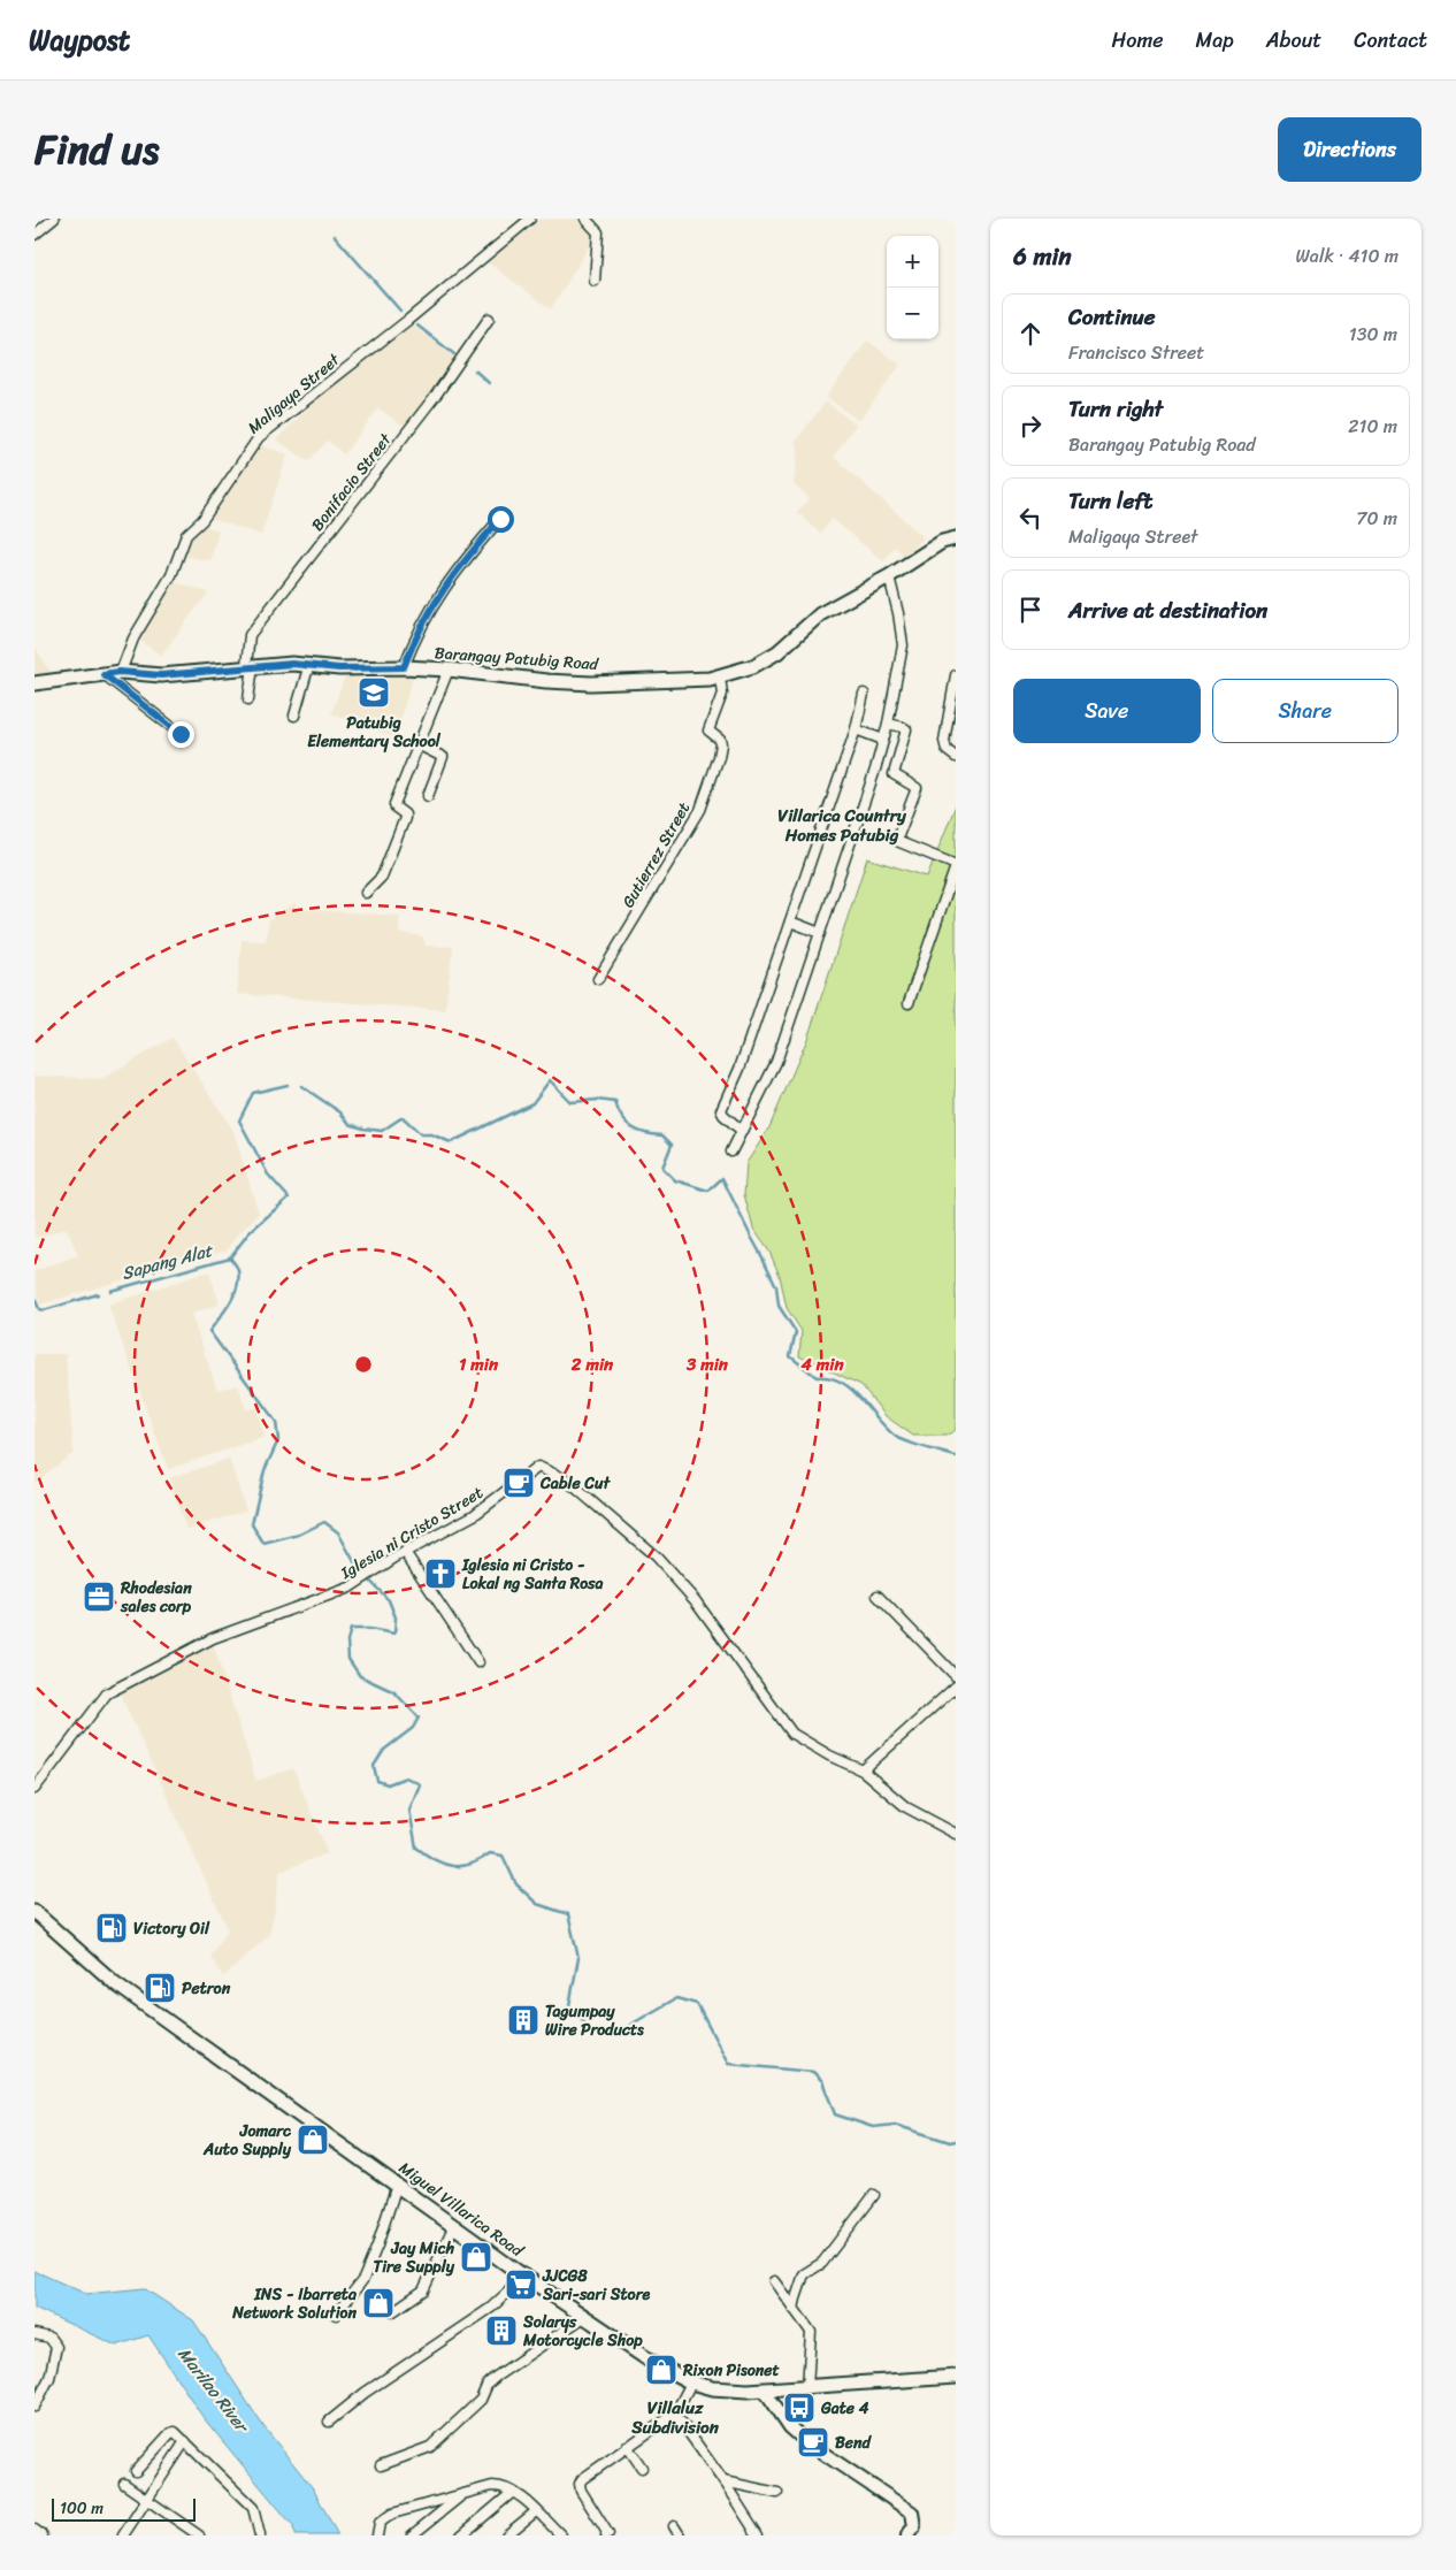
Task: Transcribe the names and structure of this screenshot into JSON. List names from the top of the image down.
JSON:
{
  "streets": {
    "main road": ["Barangay Patubig Road", "Miguel Villarica Road"],
    "street": [
      "Maligaya Street",
      "Bonifacio Street",
      "Gutierrez Street",
      "Iglesia ni Cristo Street"
    ]
  },
  "crossings": [
    ["Maligaya Street", "Barangay Patubig Road"],
    ["Bonifacio Street", "Barangay Patubig Road"],
    ["Barangay Patubig Road", "Gutierrez Street"]
  ],
  "districts": ["Villarica Country Homes Patubig", "Villaluz Subdivision"],
  "water": ["Sapang Alat", "Marilao River"],
  "places": {
    "school or university": ["Patubig Elementary School"],
    "cafe": ["Cable Cut", "Bend"],
    "church": ["Iglesia ni Cristo - Lokal ng Santa Rosa"],
    "office": ["Rhodesian sales corp"],
    "fuel station": ["Victory Oil", "Petron"],
    "building": ["Tagumpay Wire Products", "Solarys Motorcycle Shop"],
    "shop": [
      "Jomarc Auto Supply",
      "Jay Mich Tire Supply",
      "INS - Ibarreta Network Solution",
      "Rixon Pisonet"
    ],
    "supermarket": ["JJCG8 Sari-sari Store"],
    "bus stop": ["Gate 4"]
  },
  "scale_bar": "100 m",
  "page": {
    "header": "Waypost",
    "nav": [
      "Home",
      "Map",
      "About",
      "Contact"
    ],
    "title": "Find us",
    "buttons": [
      "Directions",
      ["Save", "Share"]
    ],
    "heading": ["6 min", "Walk · 410 m"],
    "map_buttons": ["+", "−"],
    "list": [
      ["Continue", "Francisco Street", "130 m"],
      ["Turn right", "Barangay Patubig Road", "210 m"],
      ["Turn left", "Maligaya Street", "70 m"],
      "Arrive at destination"
    ],
    "scale": "100 m"
  },
  "rings": [
    "1 min",
    "2 min",
    "3 min",
    "4 min"
  ]
}
